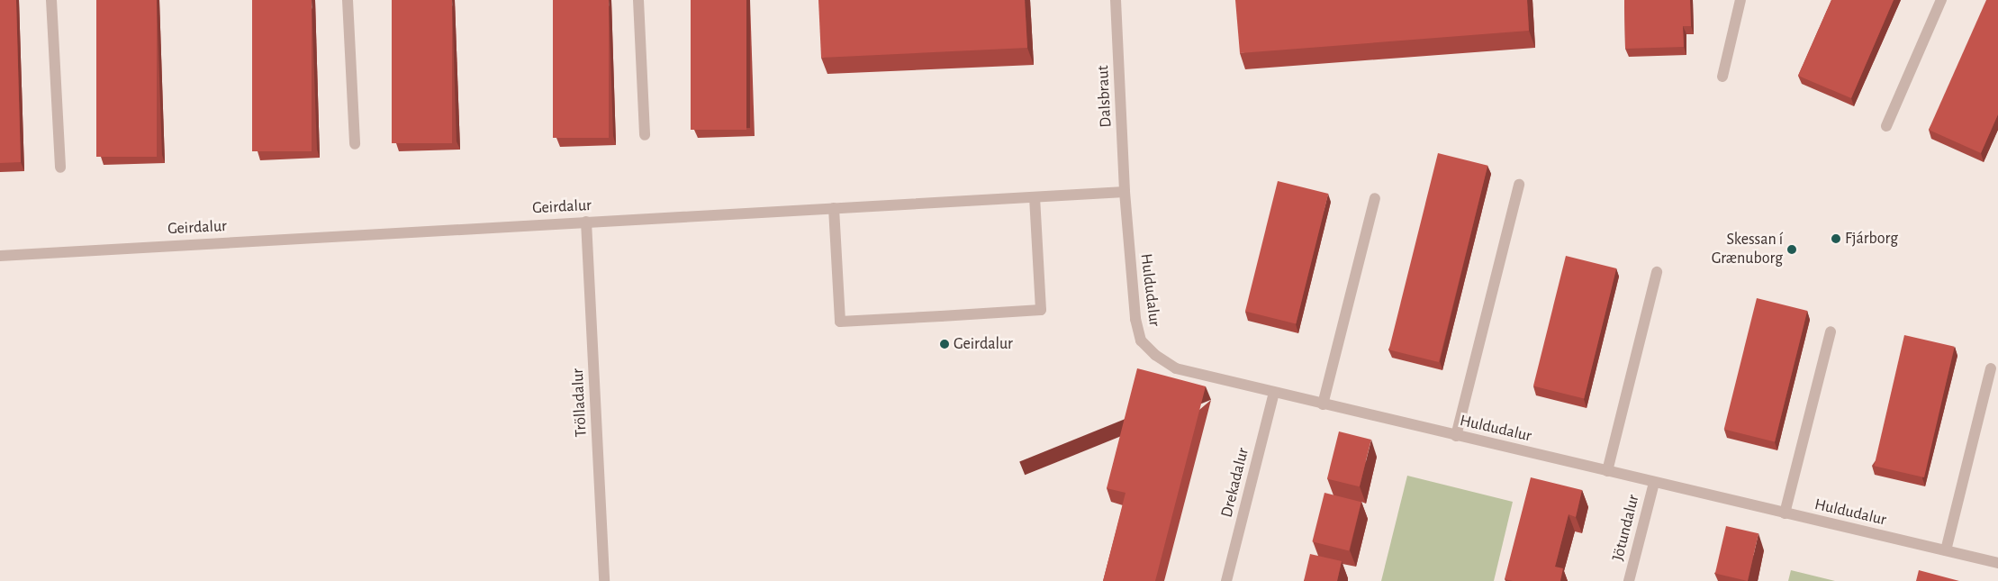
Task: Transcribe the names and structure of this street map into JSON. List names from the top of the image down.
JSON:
{
  "streets": {
    "street": [
      "Dalsbraut",
      "Geirdalur",
      "Huldudalur",
      "Trölladalur",
      "Drekadalur",
      "Jötundalur"
    ]
  },
  "crossings": [
    ["Dalsbraut", "Geirdalur"],
    ["Dalsbraut", "Huldudalur"],
    ["Geirdalur", "Huldudalur"],
    ["Geirdalur", "Trölladalur"],
    ["Huldudalur", "Drekadalur"],
    ["Huldudalur", "Jötundalur"]
  ],
  "places": ["Fjárborg", "Skessan í Grænuborg", "Geirdalur"]
}
